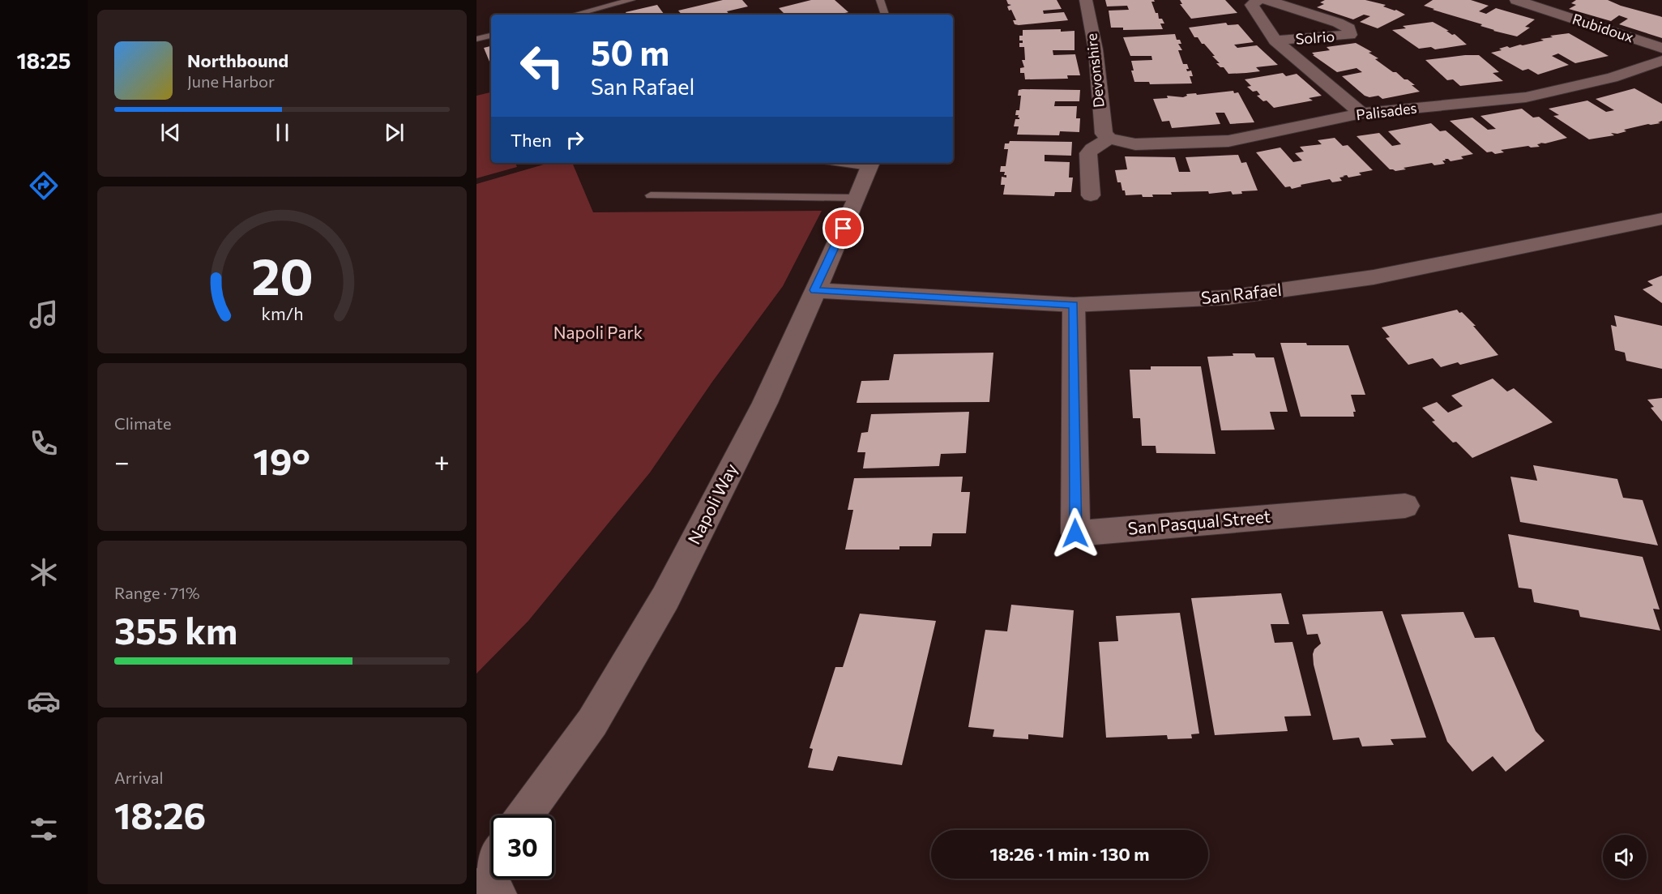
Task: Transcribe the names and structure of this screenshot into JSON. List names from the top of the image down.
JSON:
{
  "streets": {
    "street": [
      "Rubidoux",
      "Solrio",
      "Devonshire",
      "Palisades",
      "San Rafael",
      "Napoli Way",
      "San Pasqual Street"
    ]
  },
  "crossings": [
    ["Solrio", "Palisades"],
    ["Devonshire", "Palisades"],
    ["San Rafael", "Napoli Way"],
    ["San Rafael", "San Pasqual Street"]
  ],
  "parks": ["Napoli Park"],
  "page": {
    "tabs": "18:25",
    "turn": ["50 m", "San Rafael"],
    "song": ["Northbound", "June Harbor"],
    "then": "Then",
    "tile": [
      "Climate",
      ["Range · 71%", "355 km"],
      ["Arrival", "18:26"]
    ],
    "heat": ["−", "19°", "+"],
    "limit": "30",
    "trip": "18:26 · 1 min · 130 m",
    "gauge": ["20", "km/h"]
  }
}
